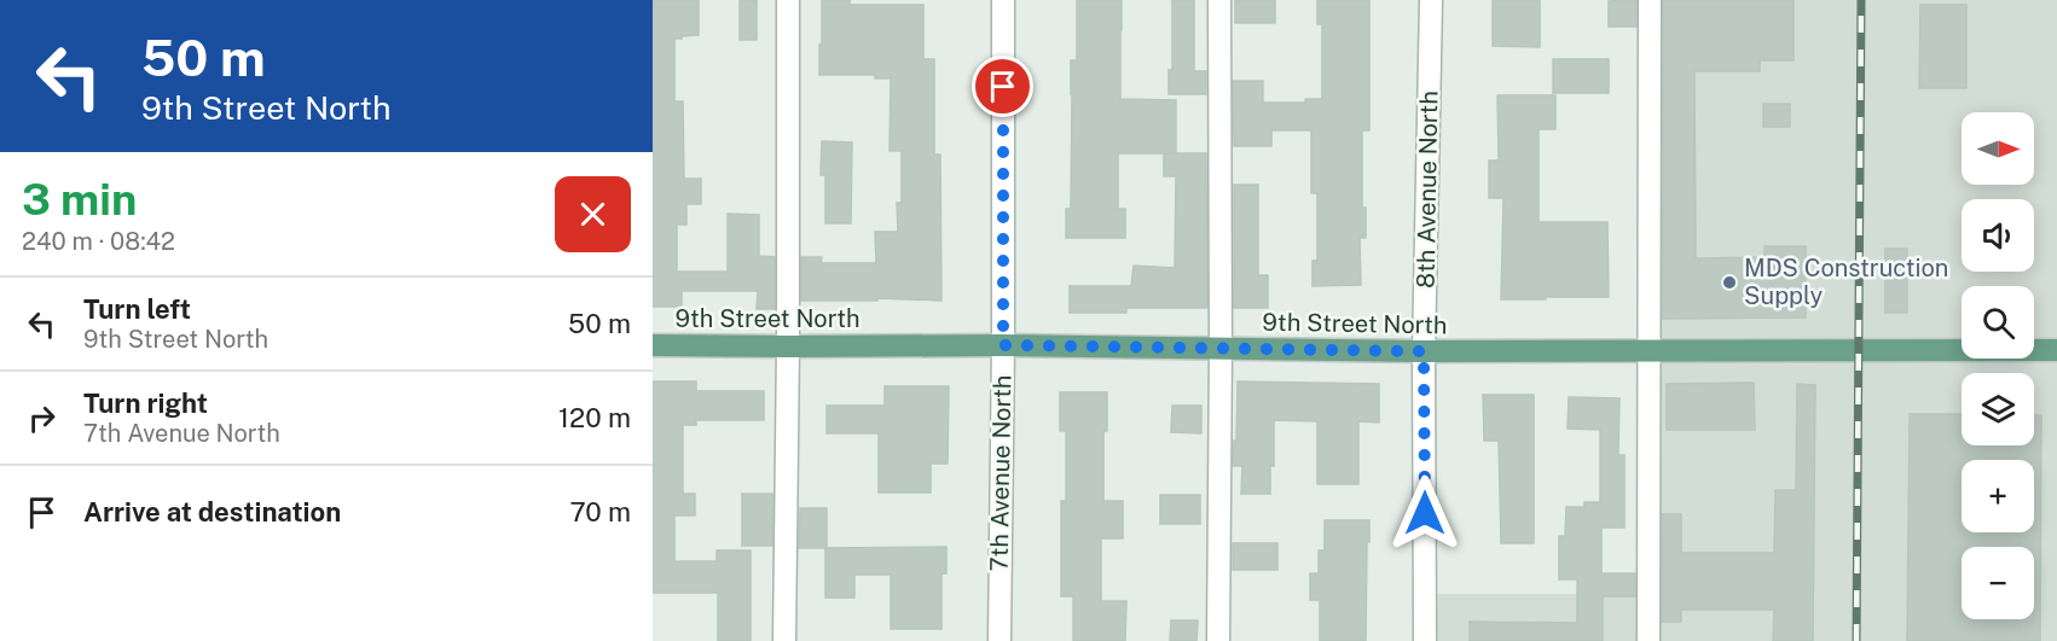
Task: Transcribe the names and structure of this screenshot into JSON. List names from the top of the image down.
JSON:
{
  "streets": {
    "main road": ["9th Street North"],
    "street": ["8th Avenue North", "7th Avenue North"]
  },
  "crossings": [
    ["8th Avenue North", "9th Street North"],
    ["9th Street North", "7th Avenue North"]
  ],
  "places": ["MDS Construction Supply"],
  "north": "right",
  "page": {
    "turn": ["50 m", "9th Street North"],
    "map_buttons": ["+", "−"],
    "heading": ["3 min", "240 m · 08:42"],
    "list": [
      {
        "name": "Turn left",
        "note": "9th Street North",
        "value": "50 m"
      },
      {
        "name": "Turn right",
        "note": "7th Avenue North",
        "value": "120 m"
      },
      {
        "name": "Arrive at destination",
        "value": "70 m"
      }
    ]
  }
}
